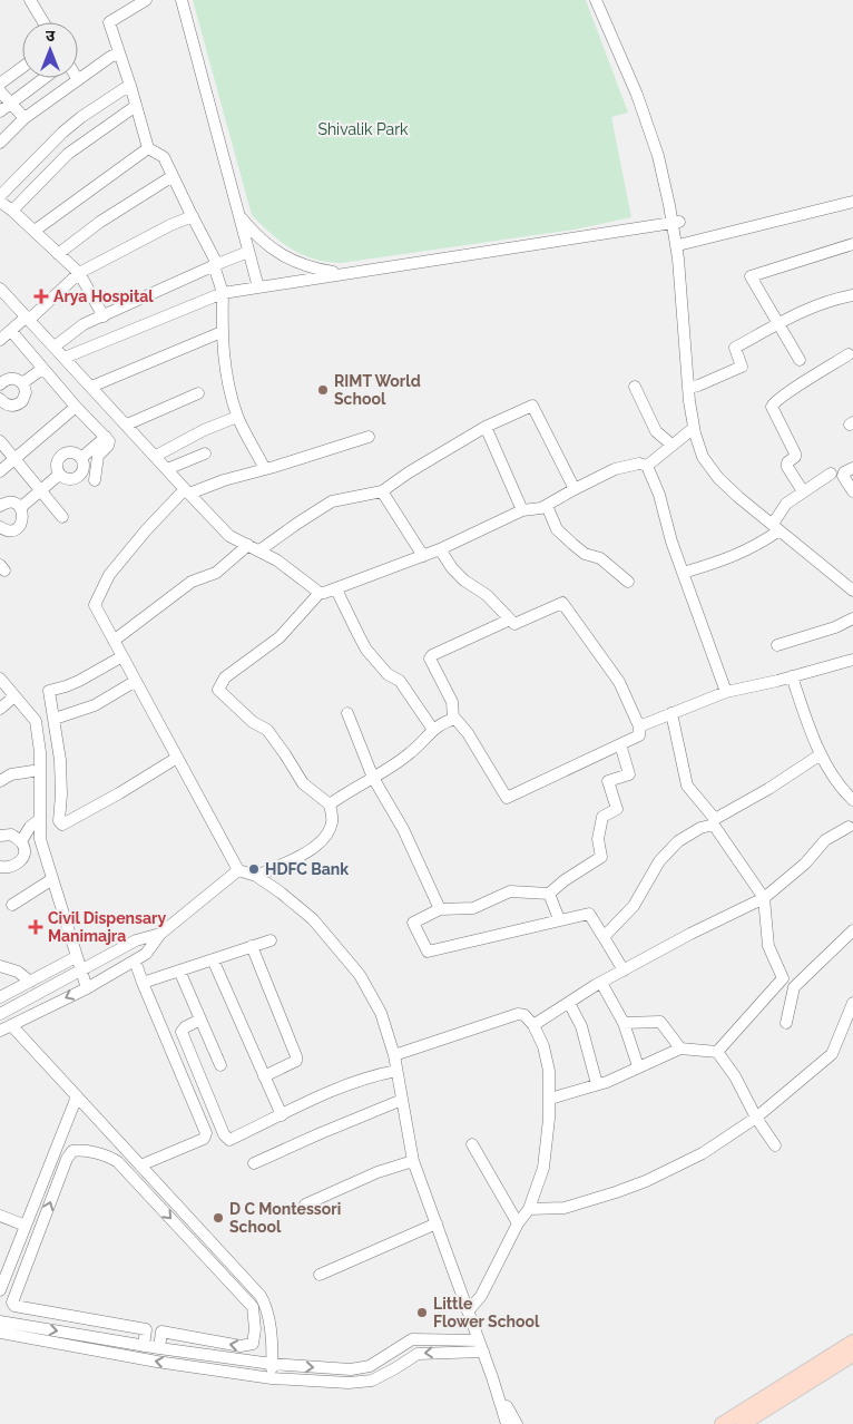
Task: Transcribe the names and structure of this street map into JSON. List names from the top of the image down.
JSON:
{
  "parks": ["Shivalik Park"],
  "places": {
    "health": ["Arya Hospital", "Civil Dispensary Manimajra"],
    "other": [
      "RIMT World School",
      "HDFC Bank",
      "D C Montessori School",
      "Little Flower School"
    ]
  },
  "north": "top"
}
